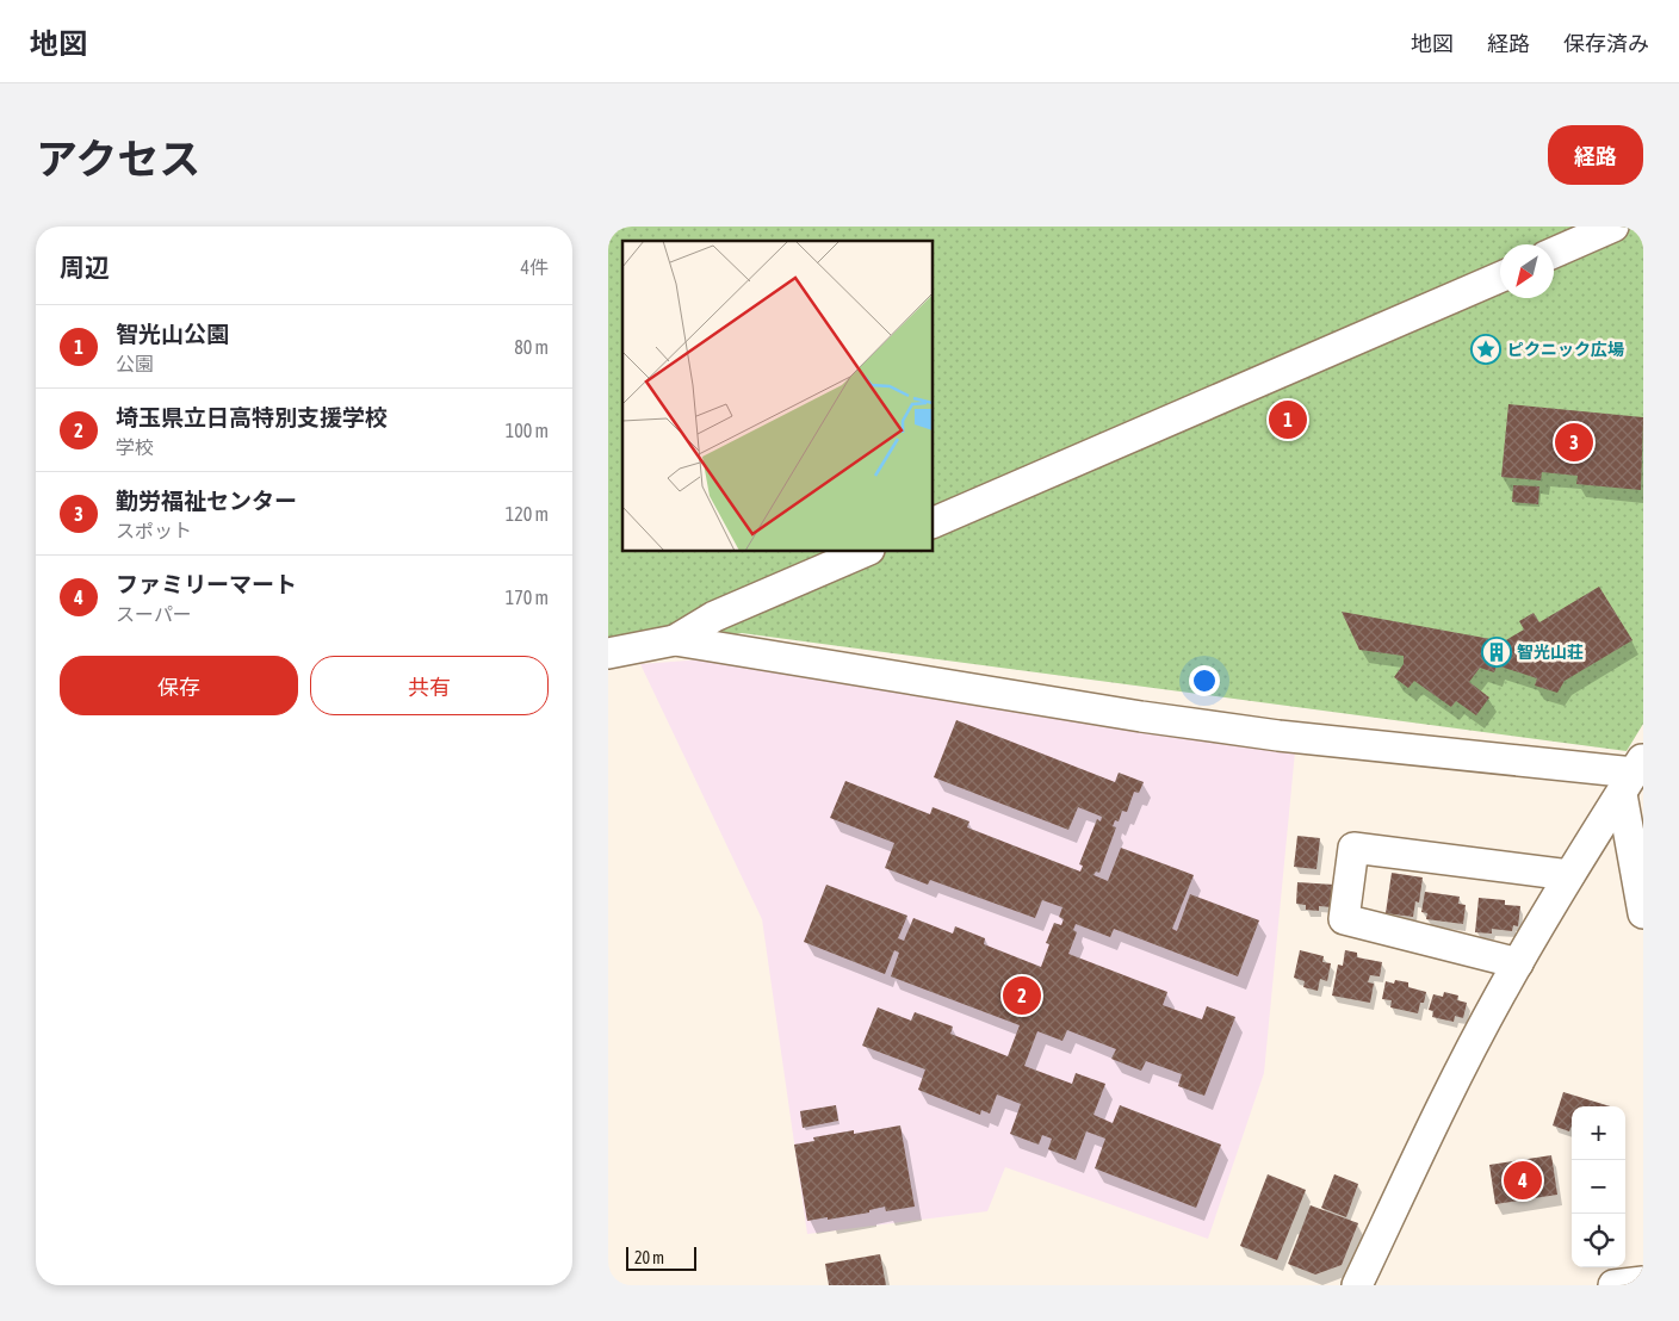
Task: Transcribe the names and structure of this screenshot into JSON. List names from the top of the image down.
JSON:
{
  "places": {
    "place": ["ピクニック広場"],
    "building": ["智光山荘"]
  },
  "scale_bar": "20 m",
  "north": "bottom left",
  "page": {
    "header": "地図",
    "nav": ["地図", "経路", "保存済み"],
    "title": "アクセス",
    "buttons": [
      "経路",
      ["保存", "共有"]
    ],
    "heading": ["周辺", "4件"],
    "list": [
      {
        "mark": "1",
        "name": "智光山公園",
        "note": "公園",
        "value": "80 m"
      },
      {
        "mark": "2",
        "name": "埼玉県立日高特別支援学校",
        "note": "学校",
        "value": "100 m"
      },
      {
        "mark": "3",
        "name": "勤労福祉センター",
        "note": "スポット",
        "value": "120 m"
      },
      {
        "mark": "4",
        "name": "ファミリーマート",
        "note": "スーパー",
        "value": "170 m"
      }
    ],
    "pins": [
      "1",
      "3",
      "2",
      "4"
    ],
    "map_buttons": ["+", "−"],
    "scale": "20 m"
  }
}
